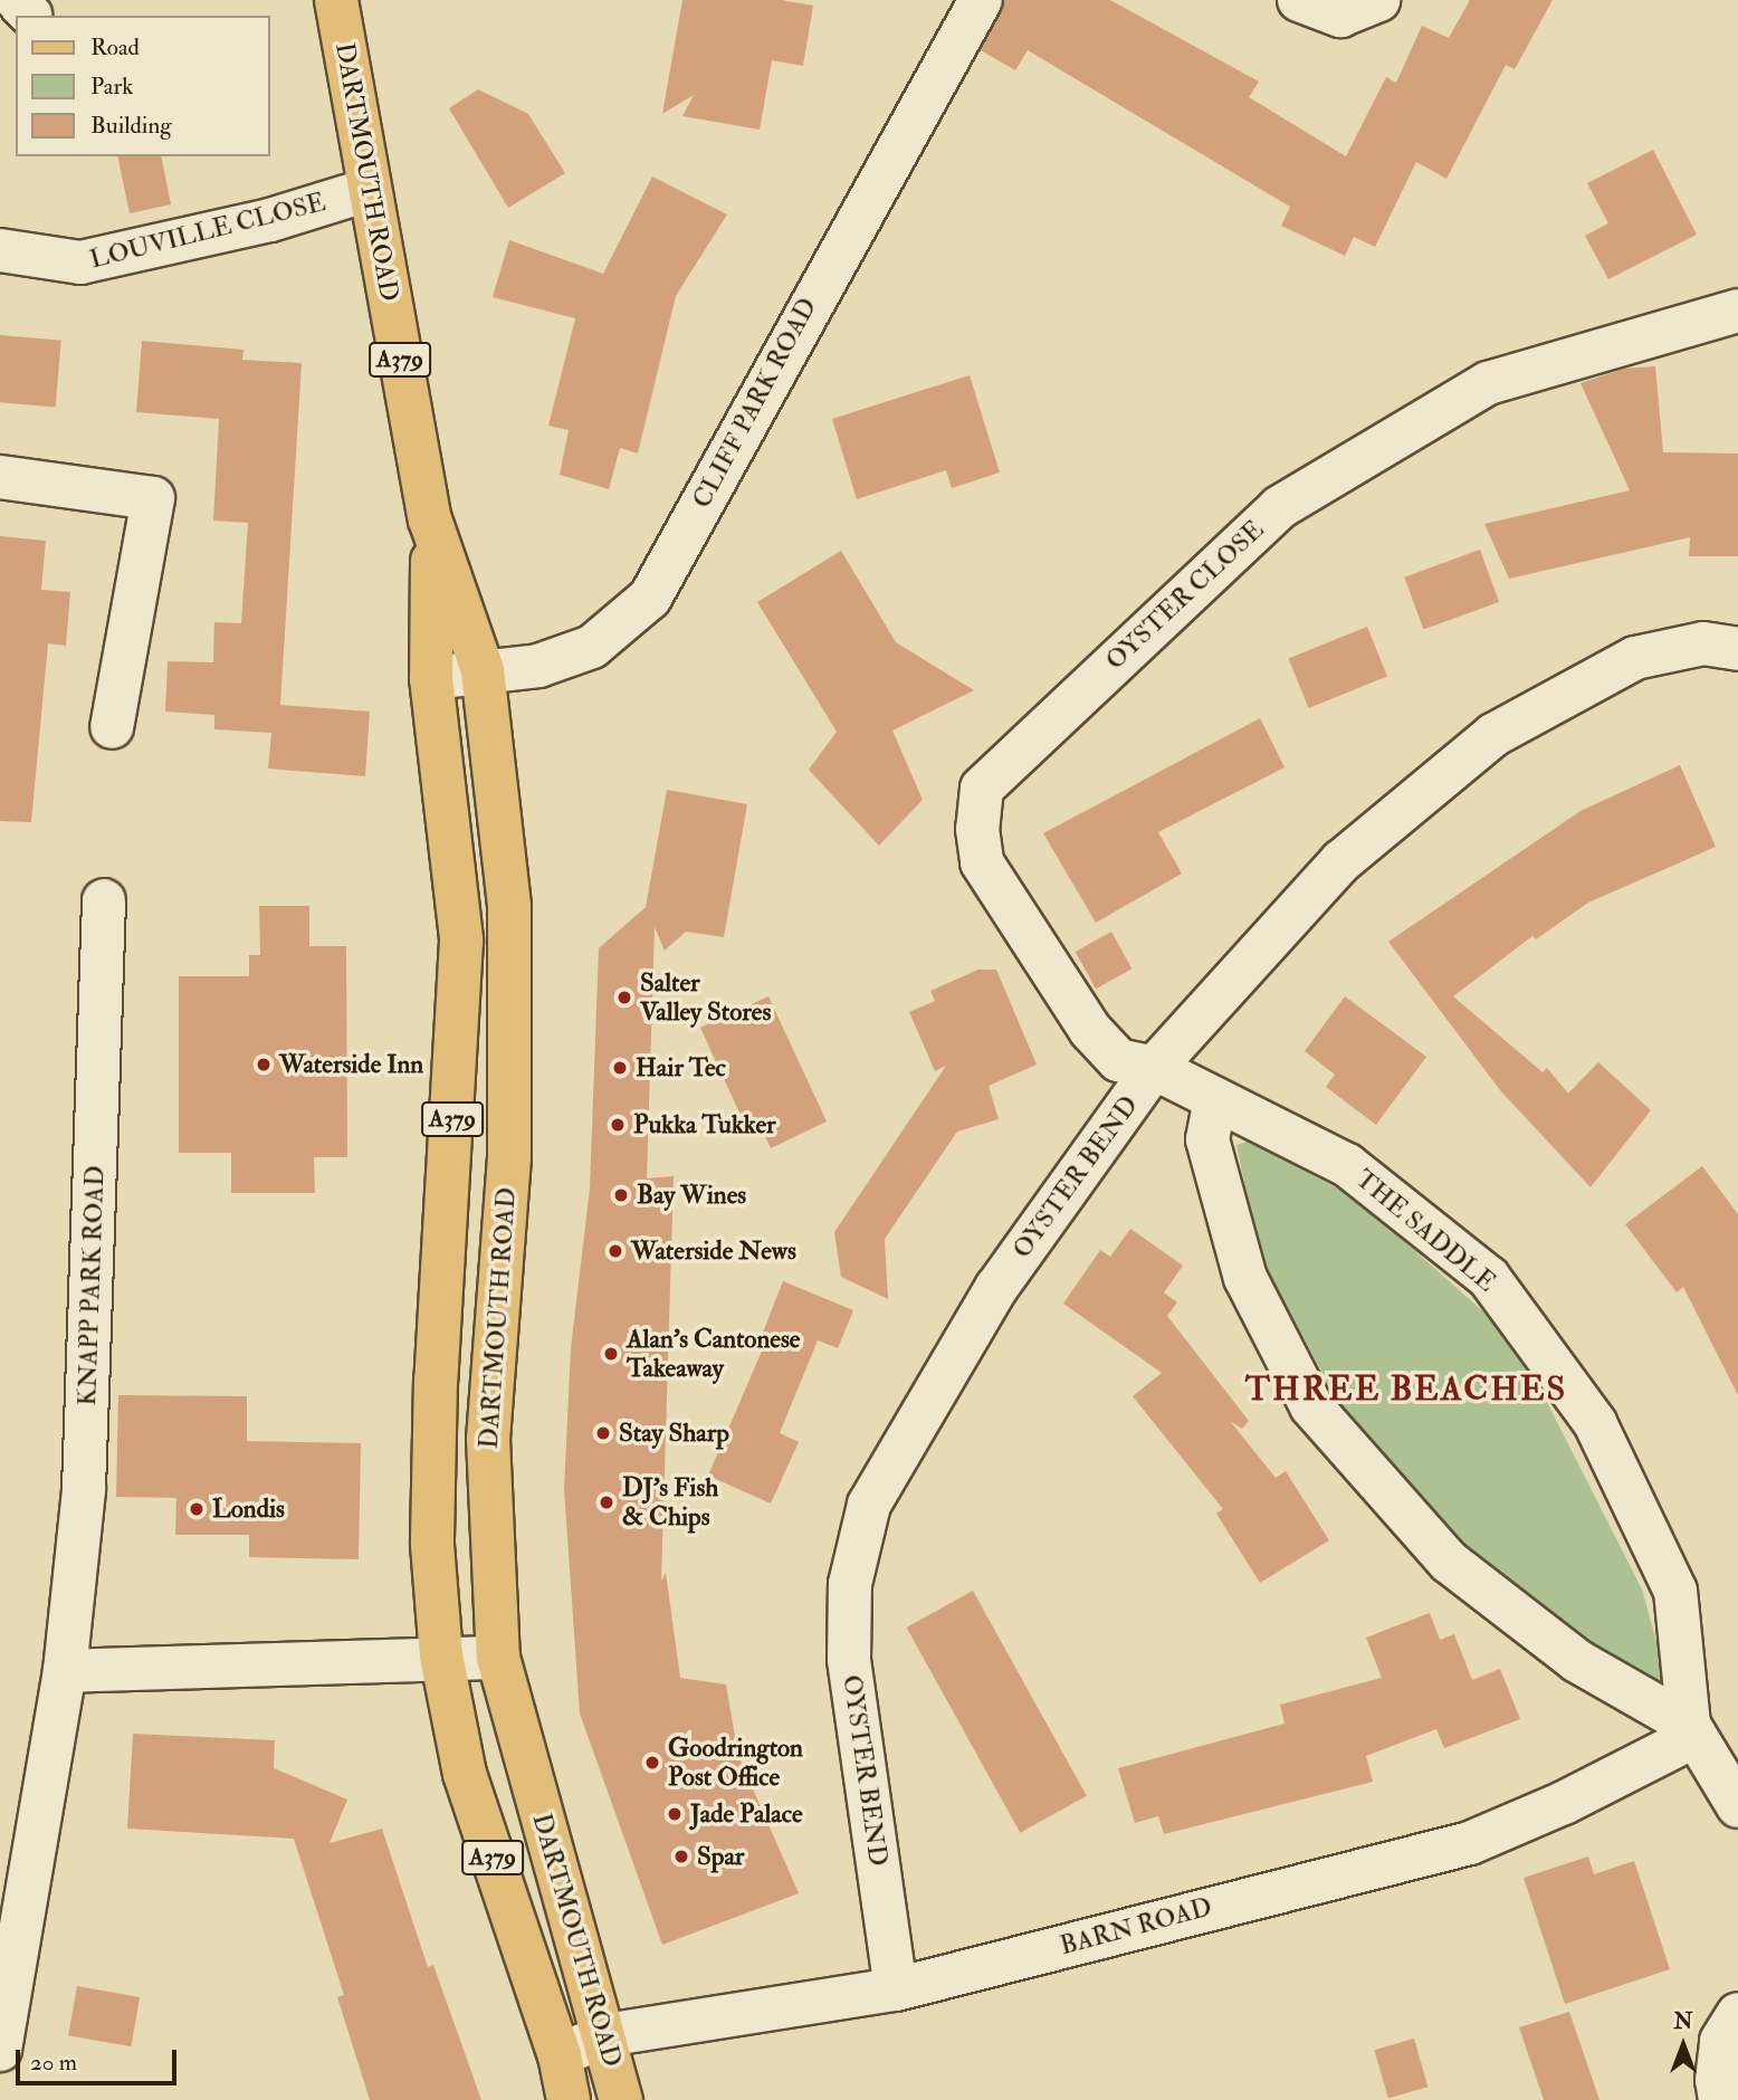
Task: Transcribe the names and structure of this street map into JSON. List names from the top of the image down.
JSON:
{
  "streets": {
    "main road": ["DARTMOUTH ROAD", "A379"],
    "street": [
      "LOUVILLE CLOSE",
      "CLIFF PARK ROAD",
      "OYSTER CLOSE",
      "OYSTER BEND",
      "THE SADDLE",
      "KNAPP PARK ROAD",
      "BARN ROAD"
    ]
  },
  "crossings": [
    ["DARTMOUTH ROAD", "LOUVILLE CLOSE"],
    ["DARTMOUTH ROAD", "CLIFF PARK ROAD"],
    ["DARTMOUTH ROAD", "BARN ROAD"],
    ["OYSTER CLOSE", "OYSTER BEND"],
    ["OYSTER CLOSE", "THE SADDLE"],
    ["OYSTER BEND", "THE SADDLE"],
    ["OYSTER BEND", "BARN ROAD"],
    ["THE SADDLE", "BARN ROAD"]
  ],
  "districts": ["THREE BEACHES"],
  "places": [
    "Salter Valley Stores",
    "Waterside Inn",
    "Hair Tec",
    "Pukka Tukker",
    "Bay Wines",
    "Waterside News",
    "Alan's Cantonese Takeaway",
    "Stay Sharp",
    "DJ's Fish & Chips",
    "Londis",
    "Goodrington Post Office",
    "Jade Palace",
    "Spar"
  ],
  "legend": ["Road", "Park", "Building"],
  "scale_bar": "20 m",
  "north": "top"
}
